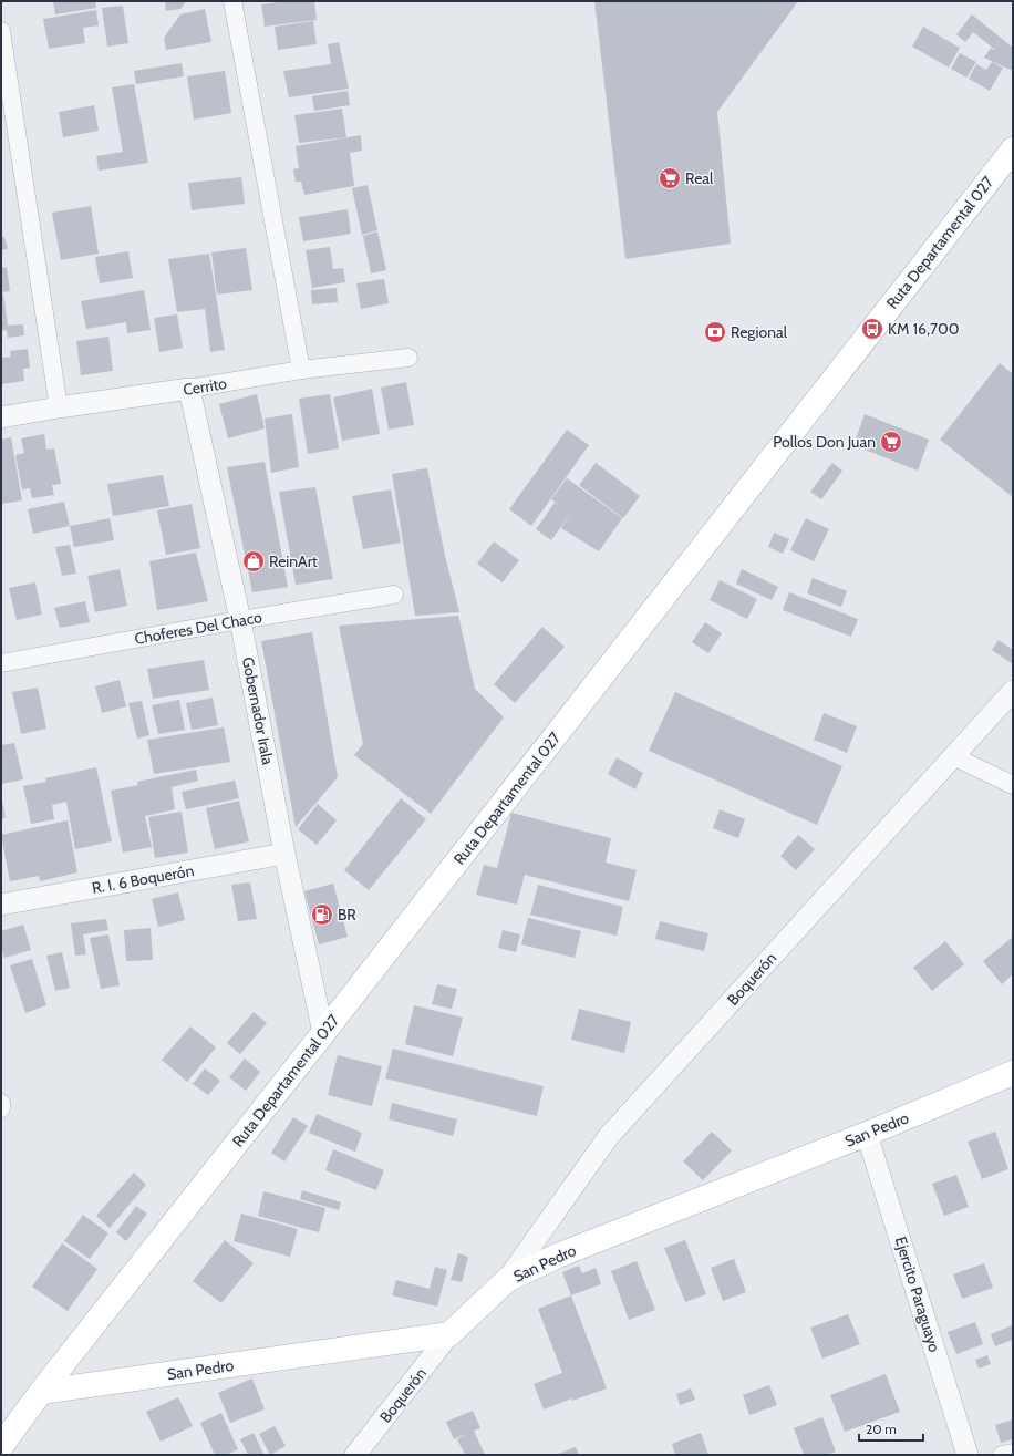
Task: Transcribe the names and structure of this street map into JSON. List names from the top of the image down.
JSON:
{
  "streets": {
    "main road": ["Ruta Departamental 027", "San Pedro"],
    "street": [
      "Cerrito",
      "Choferes Del Chaco",
      "Gobernador Irala",
      "R. I. 6 Boquerón",
      "Boquerón",
      "Ejercito Paraguayo"
    ]
  },
  "crossings": [
    ["Ruta Departamental 027", "Gobernador Irala"],
    ["Ruta Departamental 027", "San Pedro"],
    ["Cerrito", "Gobernador Irala"],
    ["Choferes Del Chaco", "Gobernador Irala"],
    ["Gobernador Irala", "R. I. 6 Boquerón"],
    ["Boquerón", "San Pedro"],
    ["San Pedro", "Ejercito Paraguayo"]
  ],
  "places": {
    "supermarket": ["Real", "Pollos Don Juan"],
    "bus stop": ["KM 16,700"],
    "bank": ["Regional"],
    "shop": ["ReinArt"],
    "fuel station": ["BR"]
  },
  "scale_bar": "20 m"
}
